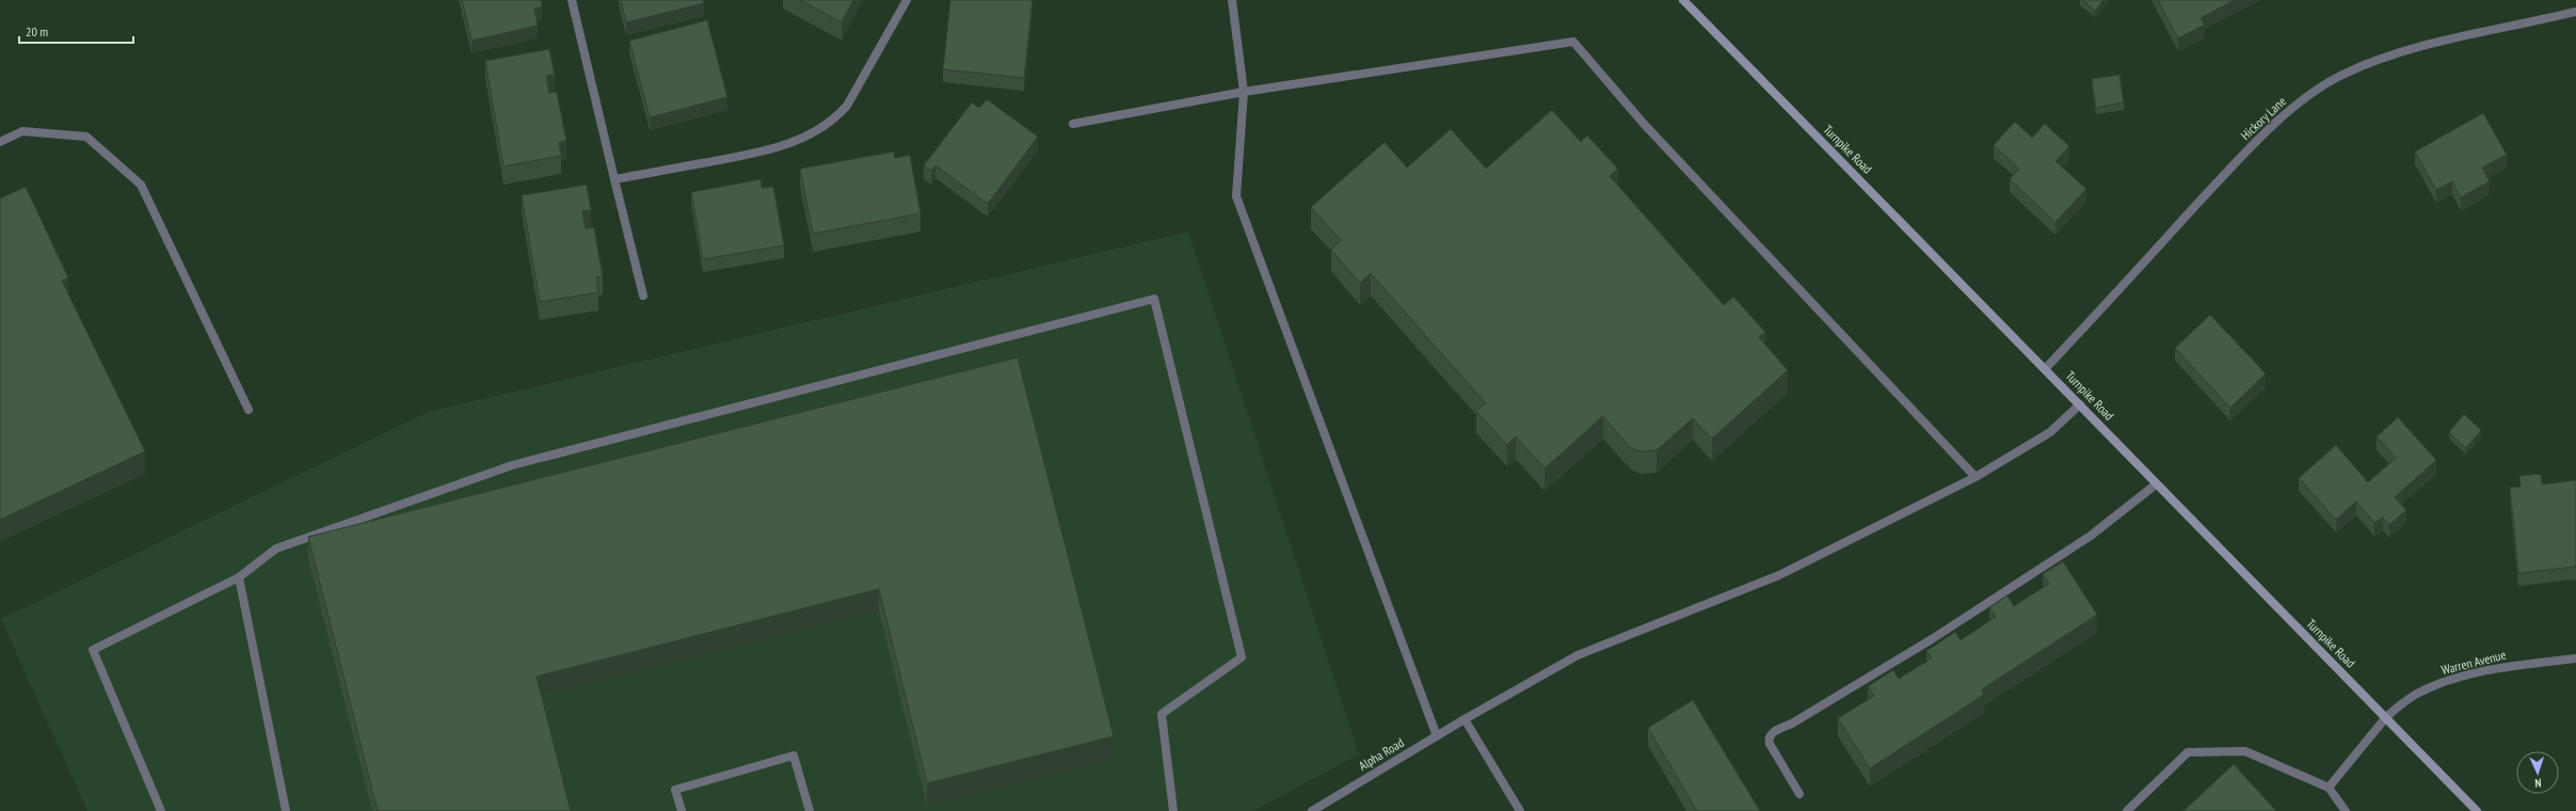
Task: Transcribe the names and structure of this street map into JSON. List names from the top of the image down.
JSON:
{
  "streets": {
    "main road": ["Turnpike Road"],
    "street": ["Hickory Lane", "Warren Avenue", "Alpha Road"]
  },
  "crossings": [
    ["Hickory Lane", "Turnpike Road"],
    ["Turnpike Road", "Warren Avenue"],
    ["Turnpike Road", "Alpha Road"]
  ],
  "scale_bar": "20 m",
  "north": "bottom"
}
